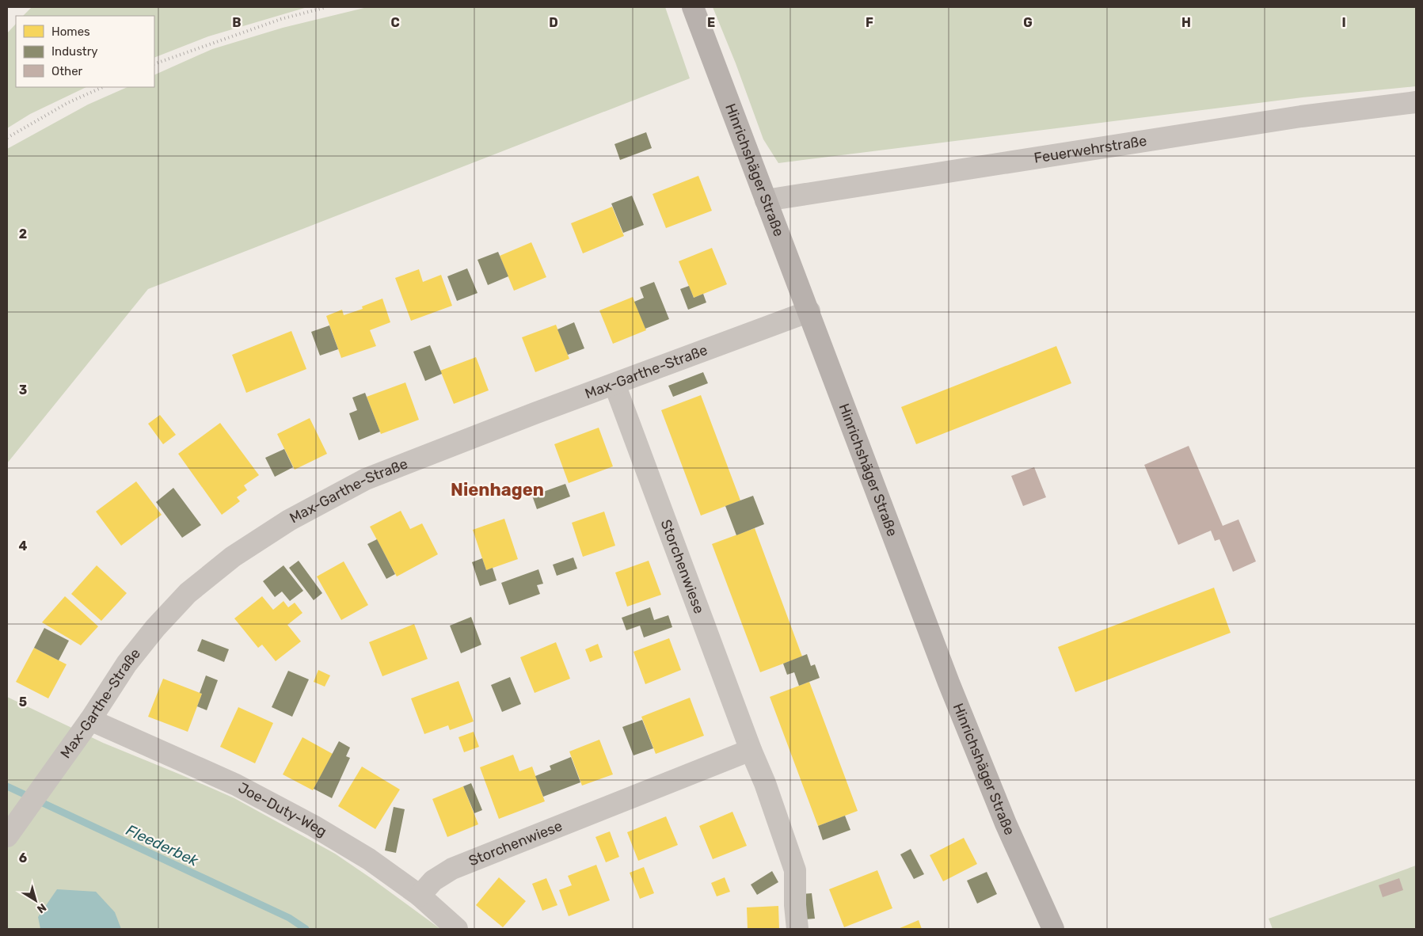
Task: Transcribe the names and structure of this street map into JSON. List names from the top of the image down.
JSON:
{
  "streets": {
    "main road": ["Hinrichshäger Straße"],
    "street": [
      "Feuerwehrstraße",
      "Max-Garthe-Straße",
      "Storchenwiese",
      "Joe-Duty-Weg"
    ]
  },
  "crossings": [
    ["Feuerwehrstraße", "Hinrichshäger Straße"],
    ["Hinrichshäger Straße", "Max-Garthe-Straße"],
    ["Max-Garthe-Straße", "Storchenwiese"],
    ["Max-Garthe-Straße", "Joe-Duty-Weg"],
    ["Storchenwiese", "Joe-Duty-Weg"]
  ],
  "districts": ["Nienhagen"],
  "water": ["Fleederbek"],
  "legend": ["Homes", "Industry", "Other"],
  "north": "bottom right",
  "grid": {
    "columns": [
      "B",
      "C",
      "D",
      "E",
      "F",
      "G",
      "H",
      "I"
    ],
    "rows": [
      "2",
      "3",
      "4",
      "5",
      "6"
    ]
  }
}
